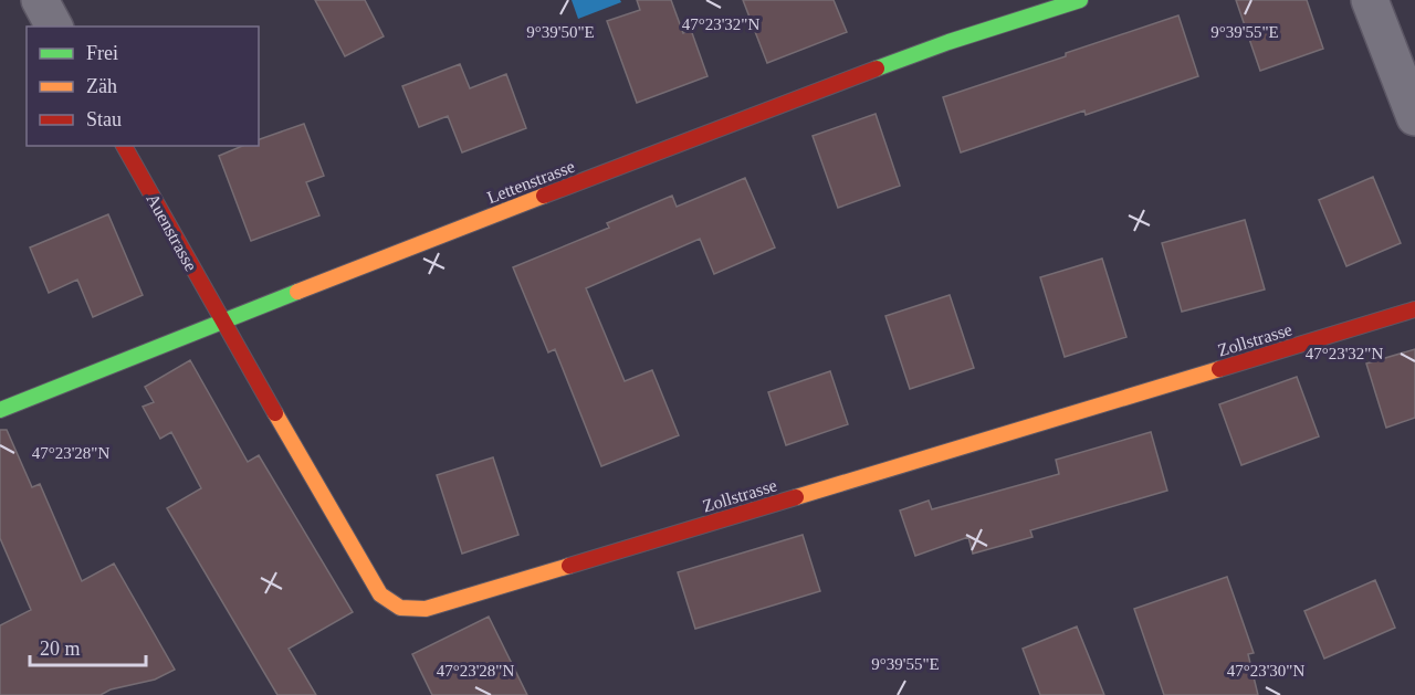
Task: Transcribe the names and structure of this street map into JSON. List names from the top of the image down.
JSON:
{
  "streets": {
    "street": ["Lettenstrasse", "Auenstrasse", "Zollstrasse"]
  },
  "crossings": [
    ["Lettenstrasse", "Auenstrasse"],
    ["Lettenstrasse", "Zollstrasse"],
    ["Auenstrasse", "Zollstrasse"]
  ],
  "legend": ["Frei", "Zäh", "Stau"],
  "scale_bar": "20 m",
  "coordinates": [
    "47°23'32\"N",
    "9°39'50\"E",
    "9°39'55\"E",
    "47°23'28\"N",
    "47°23'30\"N"
  ]
}
